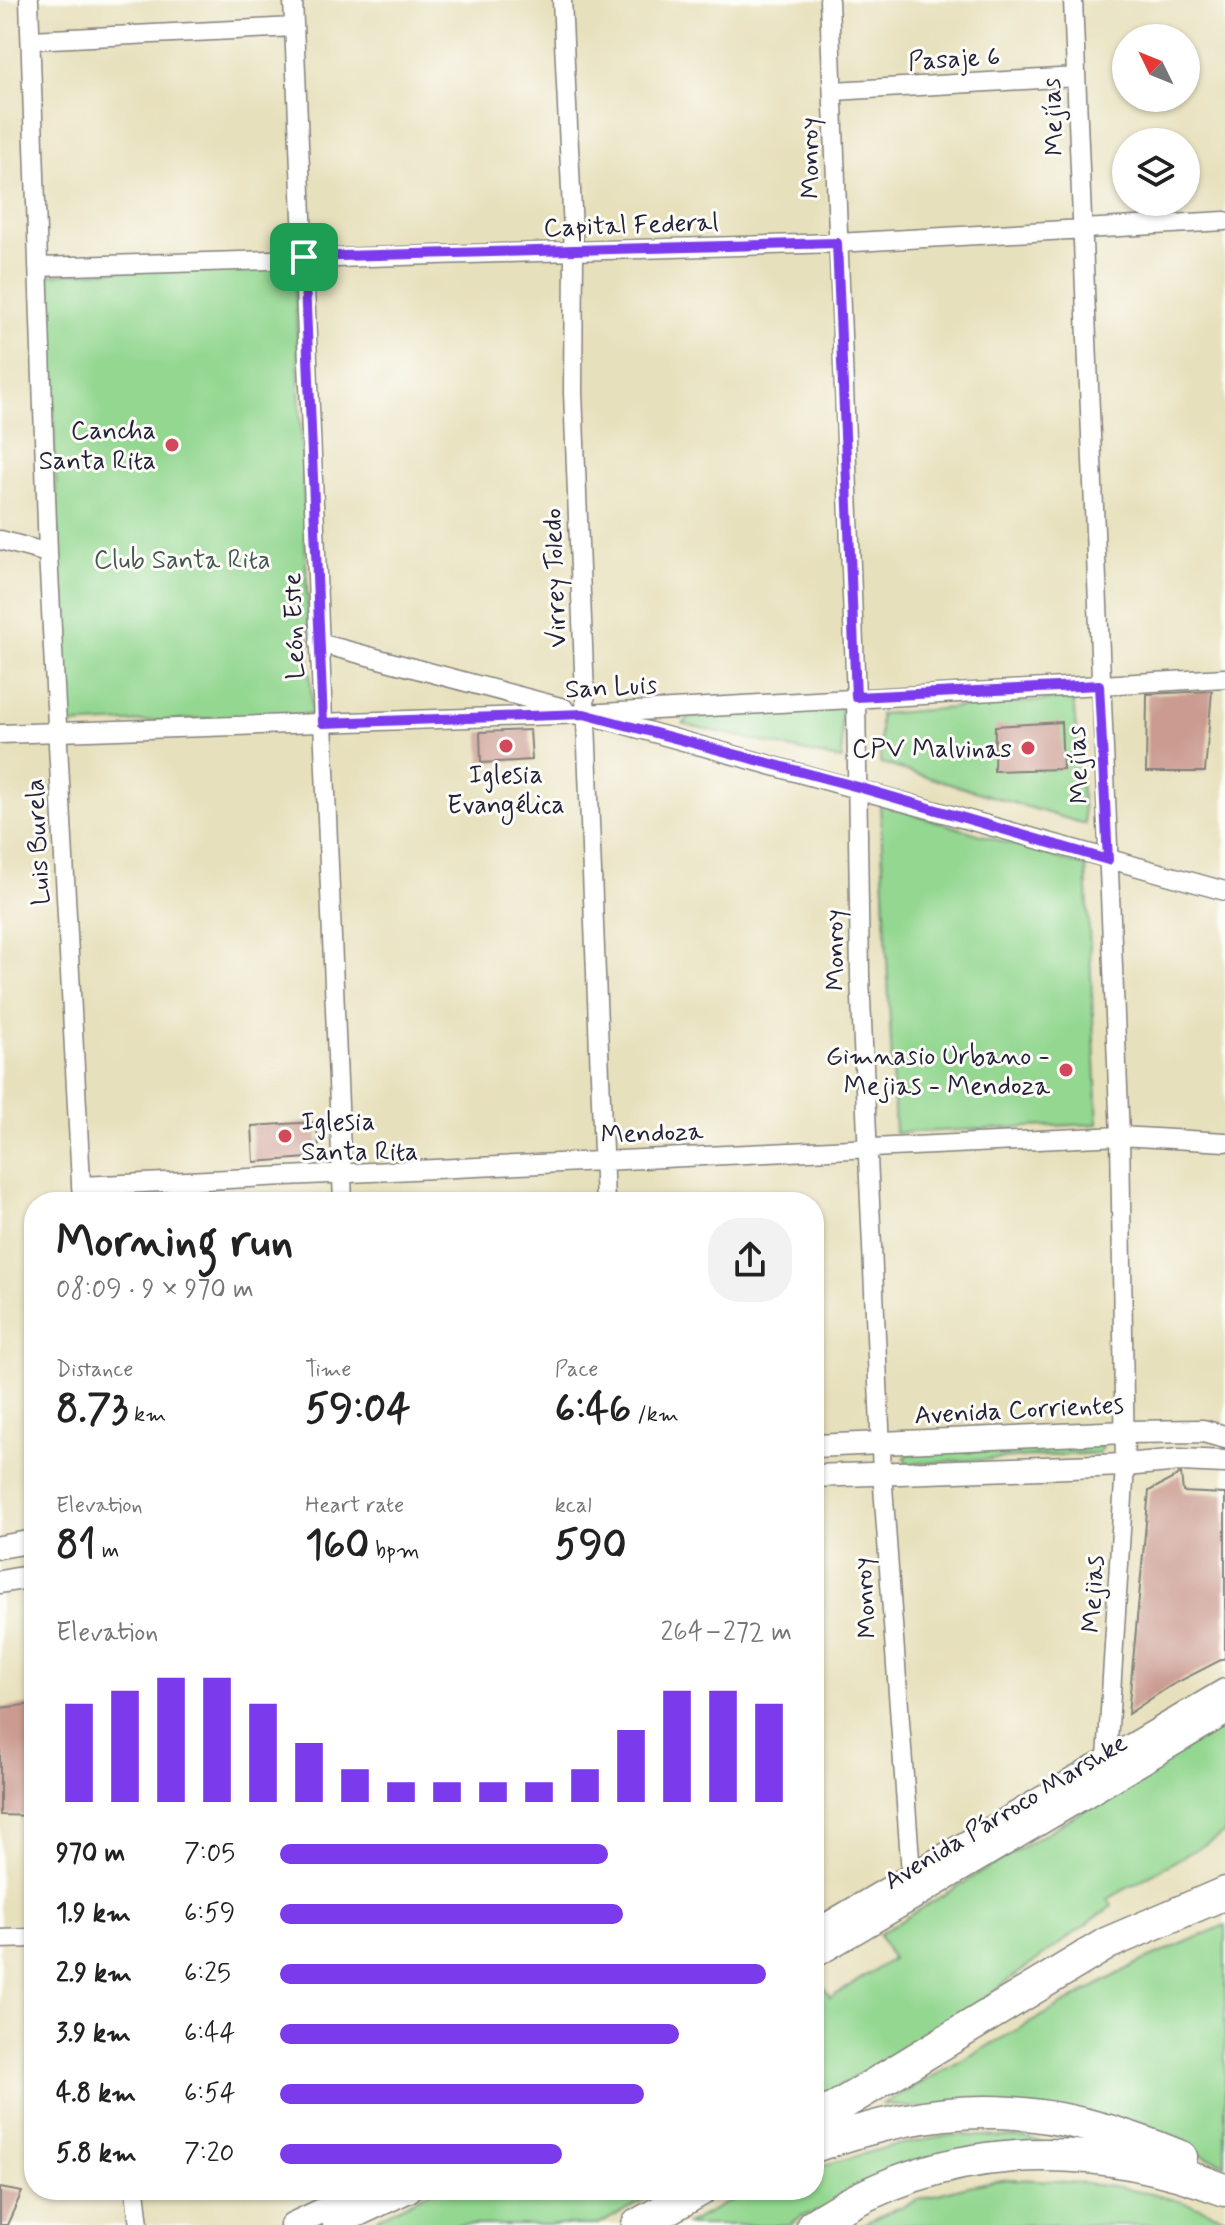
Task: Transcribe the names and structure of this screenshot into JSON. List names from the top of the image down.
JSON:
{
  "streets": {
    "main road": ["Avenida Párroco Marshke"],
    "street": [
      "Pasaje 6",
      "Mejías",
      "Monroy",
      "Capital Federal",
      "Virrey Toledo",
      "León Este",
      "San Luis",
      "Luis Burela",
      "Mendoza",
      "Avenida Corrientes",
      "Mejias"
    ]
  },
  "crossings": [
    ["Pasaje 6", "Mejías"],
    ["Pasaje 6", "Monroy"],
    ["Mejías", "Capital Federal"],
    ["Mejías", "San Luis"],
    ["Mejías", "Mendoza"],
    ["Mejías", "Avenida Corrientes"],
    ["Mejías", "Mejias"],
    ["Monroy", "Capital Federal"],
    ["Monroy", "San Luis"],
    ["Monroy", "Mendoza"],
    ["Monroy", "Avenida Corrientes"],
    ["Monroy", "Avenida Párroco Marshke"],
    ["Capital Federal", "Virrey Toledo"],
    ["Capital Federal", "León Este"],
    ["Capital Federal", "Luis Burela"],
    ["Virrey Toledo", "San Luis"],
    ["Virrey Toledo", "Mendoza"],
    ["León Este", "San Luis"],
    ["León Este", "Mendoza"],
    ["San Luis", "Luis Burela"],
    ["Avenida Corrientes", "Mejias"],
    ["Mejias", "Avenida Párroco Marshke"]
  ],
  "parks": ["Club Santa Rita"],
  "places": [
    "Cancha Santa Rita",
    "Iglesia Evangélica",
    "CPV Malvinas",
    "Gimnasio Urbano - Mejias - Mendoza",
    "Iglesia Santa Rita"
  ],
  "north": "top left",
  "page": {
    "heading": ["Morning run", "08:09 · 9 × 970 m"],
    "stats": [
      ["Distance", "8.73 km"],
      ["Time", "59:04"],
      ["Pace", "6:46 /km"],
      ["Elevation", "81 m"],
      ["Heart rate", "160 bpm"],
      ["kcal", "590"]
    ],
    "chart": ["Elevation", "264–272 m"],
    "list": [
      {
        "name": "970 m",
        "note": "7:05"
      },
      {
        "name": "1.9 km",
        "note": "6:59"
      },
      {
        "name": "2.9 km",
        "note": "6:25"
      },
      {
        "name": "3.9 km",
        "note": "6:44"
      },
      {
        "name": "4.8 km",
        "note": "6:54"
      },
      {
        "name": "5.8 km",
        "note": "7:20"
      }
    ]
  }
}
